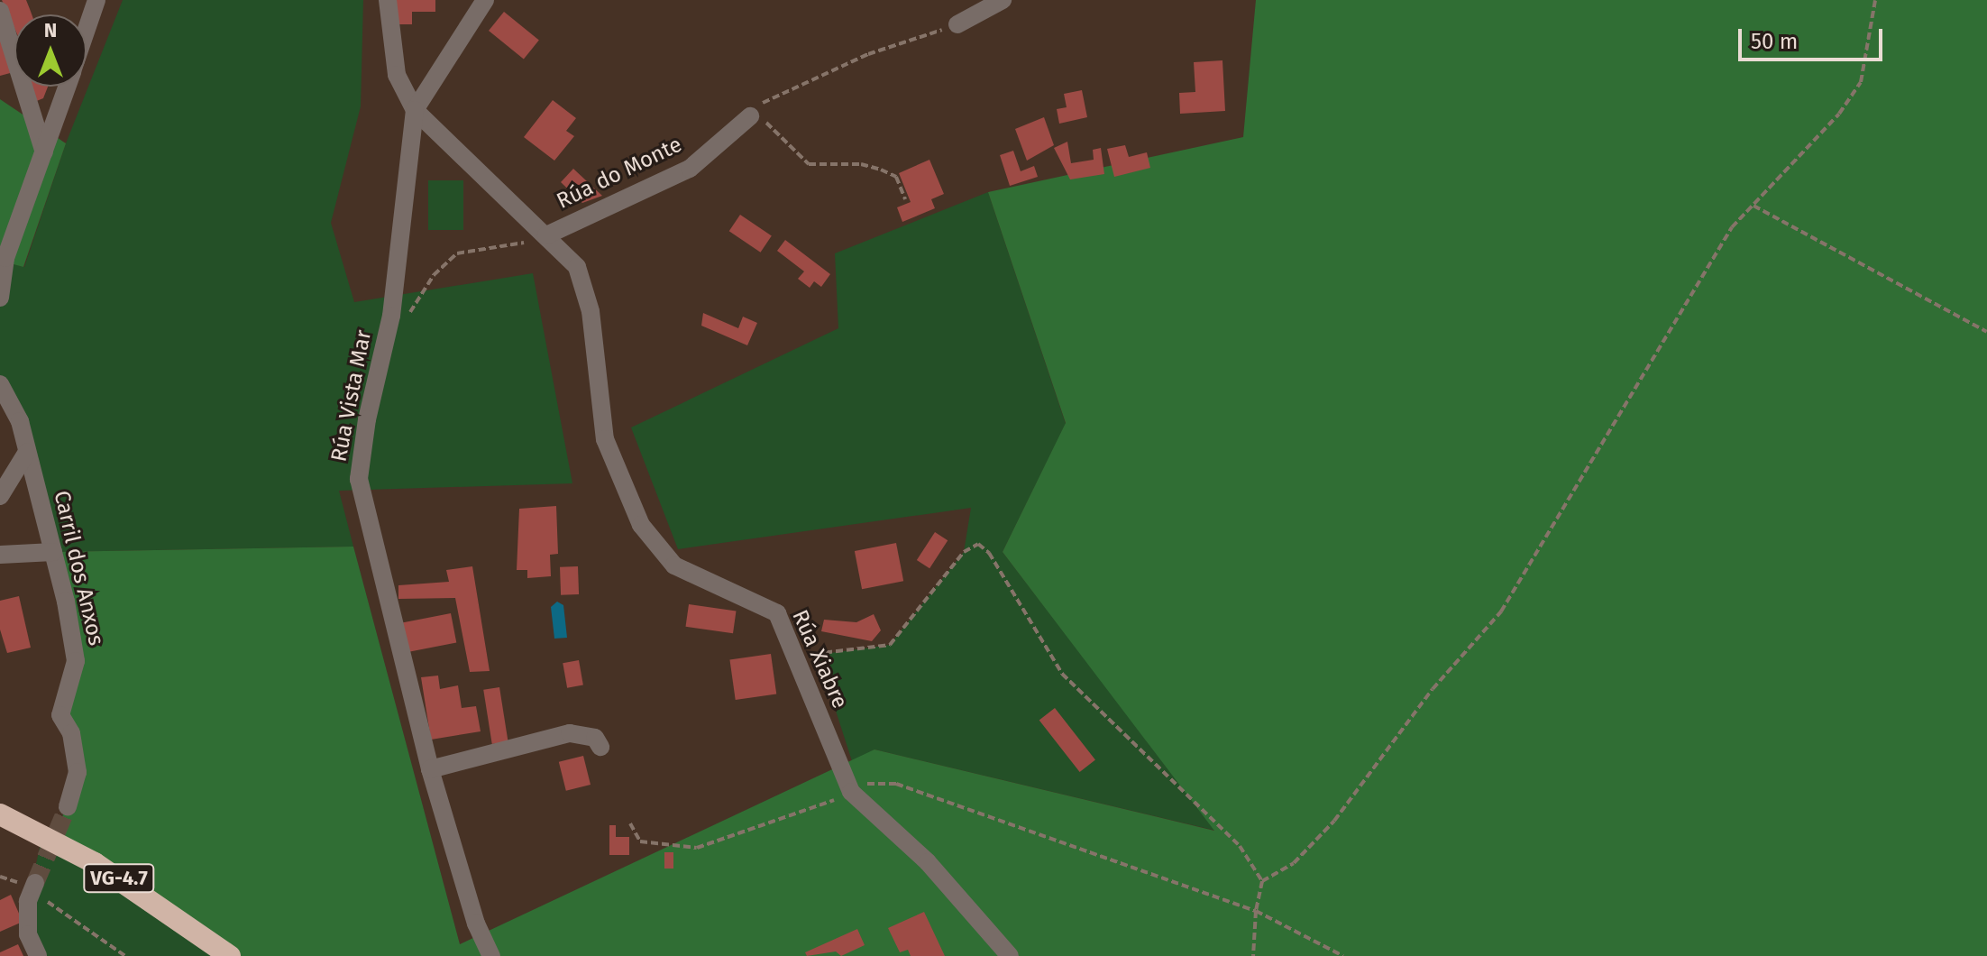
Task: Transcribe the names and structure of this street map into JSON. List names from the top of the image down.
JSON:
{
  "streets": {
    "highway": ["VG-4.7"],
    "street": [
      "Rúa do Monte",
      "Rúa Vista Mar",
      "Carril dos Anxos",
      "Rúa Xiabre"
    ]
  },
  "crossings": [
    ["Rúa do Monte", "Rúa Vista Mar"],
    ["Rúa do Monte", "Rúa Xiabre"]
  ],
  "scale_bar": "50 m",
  "north": "top"
}
